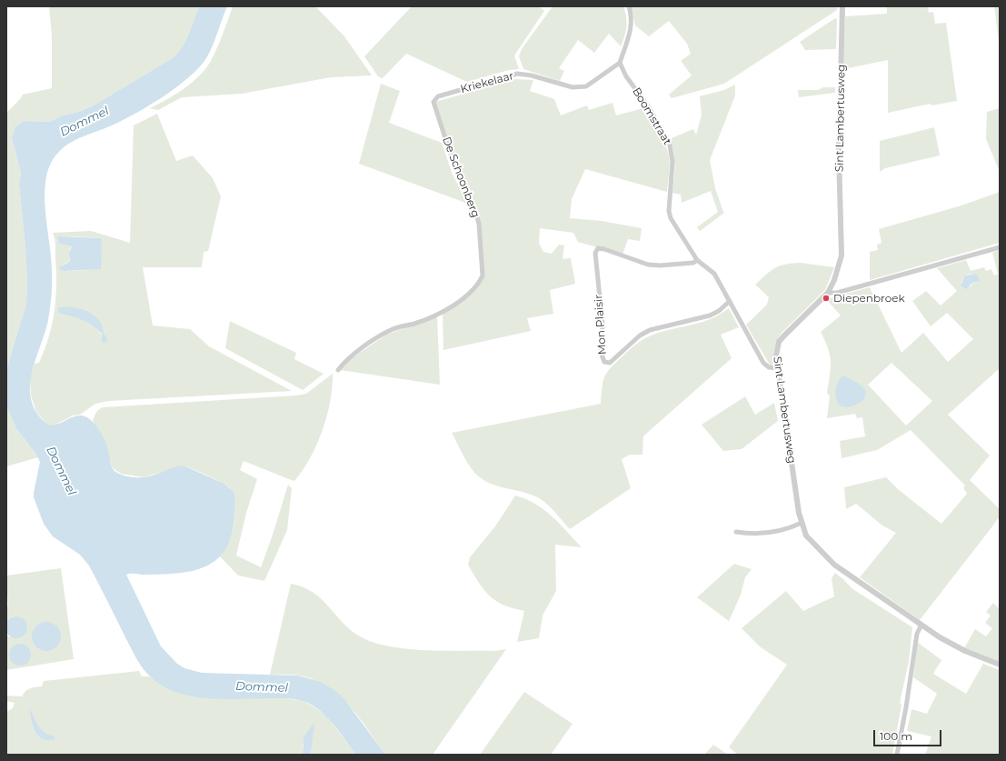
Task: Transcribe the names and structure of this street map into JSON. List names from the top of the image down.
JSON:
{
  "streets": {
    "street": [
      "Kriekelaar",
      "Boomstraat",
      "Sint Lambertusweg",
      "De Schoonberg",
      "Mon Plaisir"
    ]
  },
  "crossings": [
    ["Kriekelaar", "Boomstraat"],
    ["Kriekelaar", "De Schoonberg"],
    ["Boomstraat", "Sint Lambertusweg"],
    ["Boomstraat", "Mon Plaisir"]
  ],
  "water": ["Dommel"],
  "places": ["Diepenbroek"],
  "scale_bar": "100 m"
}
